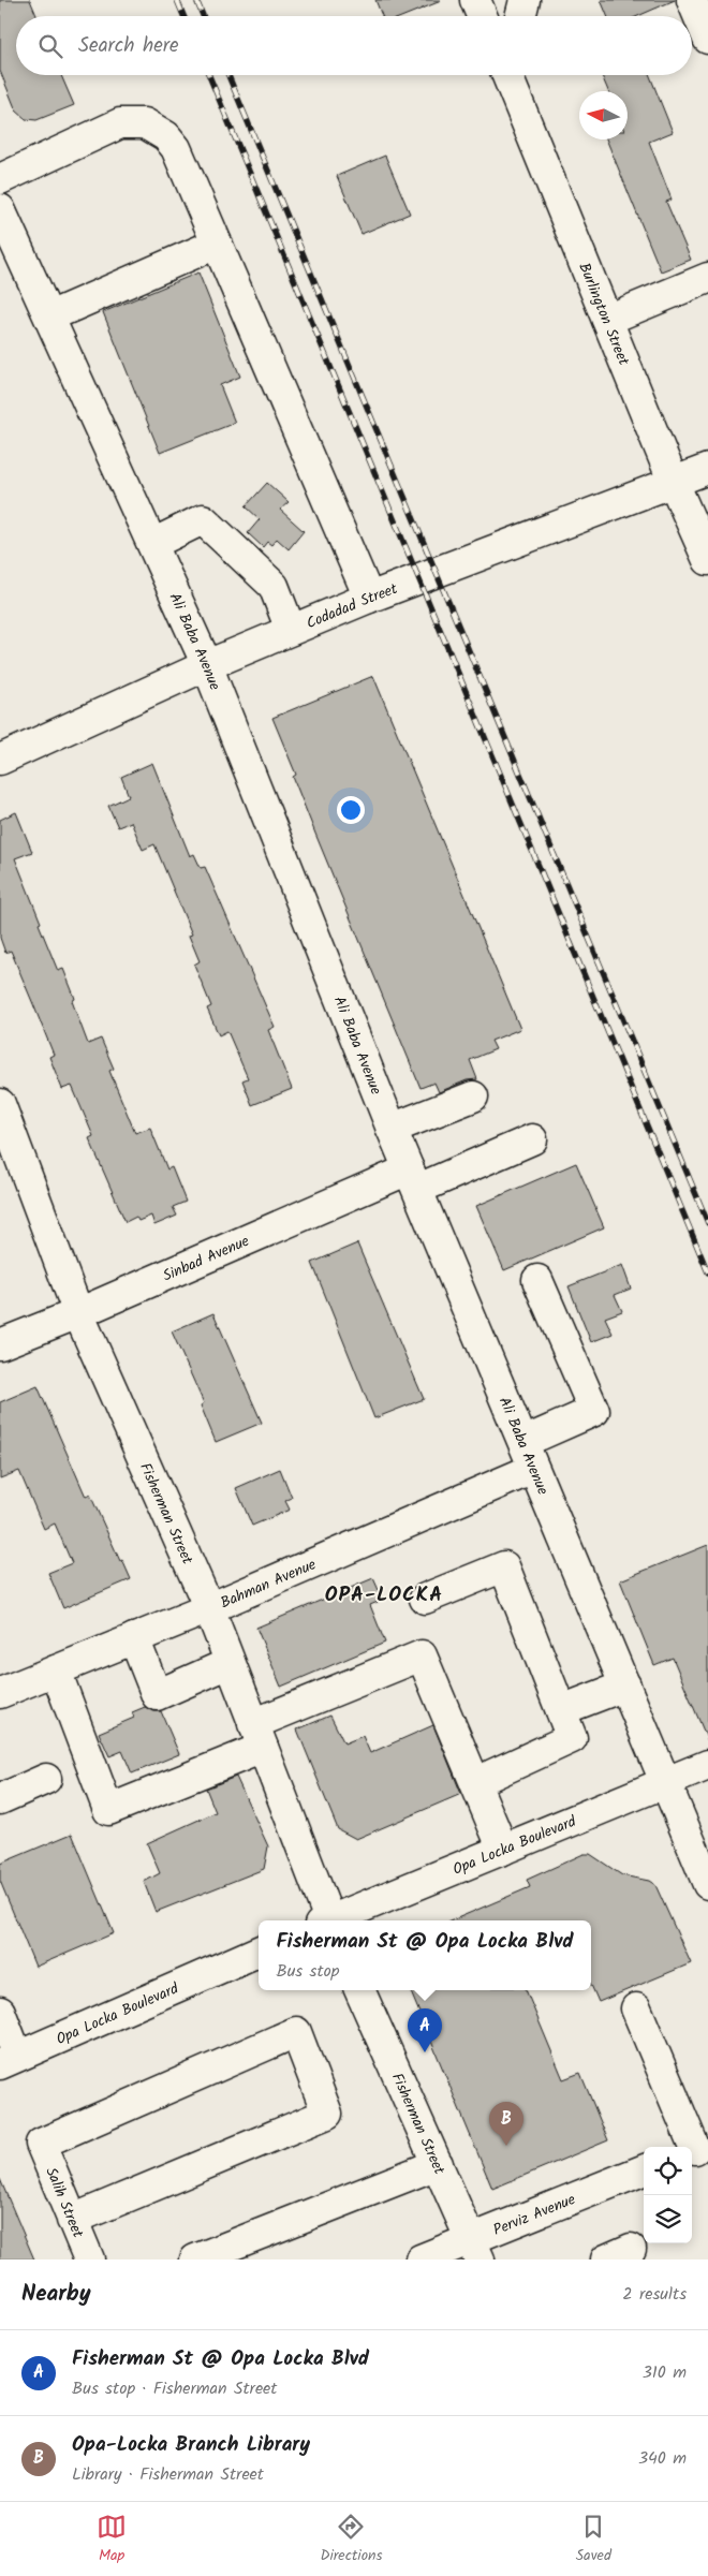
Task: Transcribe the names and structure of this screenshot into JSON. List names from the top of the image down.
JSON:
{
  "streets": {
    "street": [
      "Burlington Street",
      "Codadad Street",
      "Ali Baba Avenue",
      "Sinbad Avenue",
      "Fisherman Street",
      "Bahman Avenue",
      "Opa Locka Boulevard",
      "Salih Street",
      "Perviz Avenue"
    ]
  },
  "crossings": [
    ["Burlington Street", "Codadad Street"],
    ["Codadad Street", "Ali Baba Avenue"],
    ["Ali Baba Avenue", "Sinbad Avenue"],
    ["Ali Baba Avenue", "Bahman Avenue"],
    ["Ali Baba Avenue", "Opa Locka Boulevard"],
    ["Sinbad Avenue", "Fisherman Street"],
    ["Fisherman Street", "Bahman Avenue"],
    ["Fisherman Street", "Perviz Avenue"]
  ],
  "districts": ["OPA-LOCKA"],
  "north": "left",
  "page": {
    "search": "Search here",
    "popup": ["Fisherman St @ Opa Locka Blvd", "Bus stop"],
    "pins": ["A", "B"],
    "heading": ["Nearby", "2 results"],
    "list": [
      {
        "mark": "A",
        "name": "Fisherman St @ Opa Locka Blvd",
        "note": "Bus stop · Fisherman Street",
        "value": "310 m"
      },
      {
        "mark": "B",
        "name": "Opa-Locka Branch Library",
        "note": "Library · Fisherman Street",
        "value": "340 m"
      }
    ],
    "nav": ["Map", "Directions", "Saved"]
  }
}
